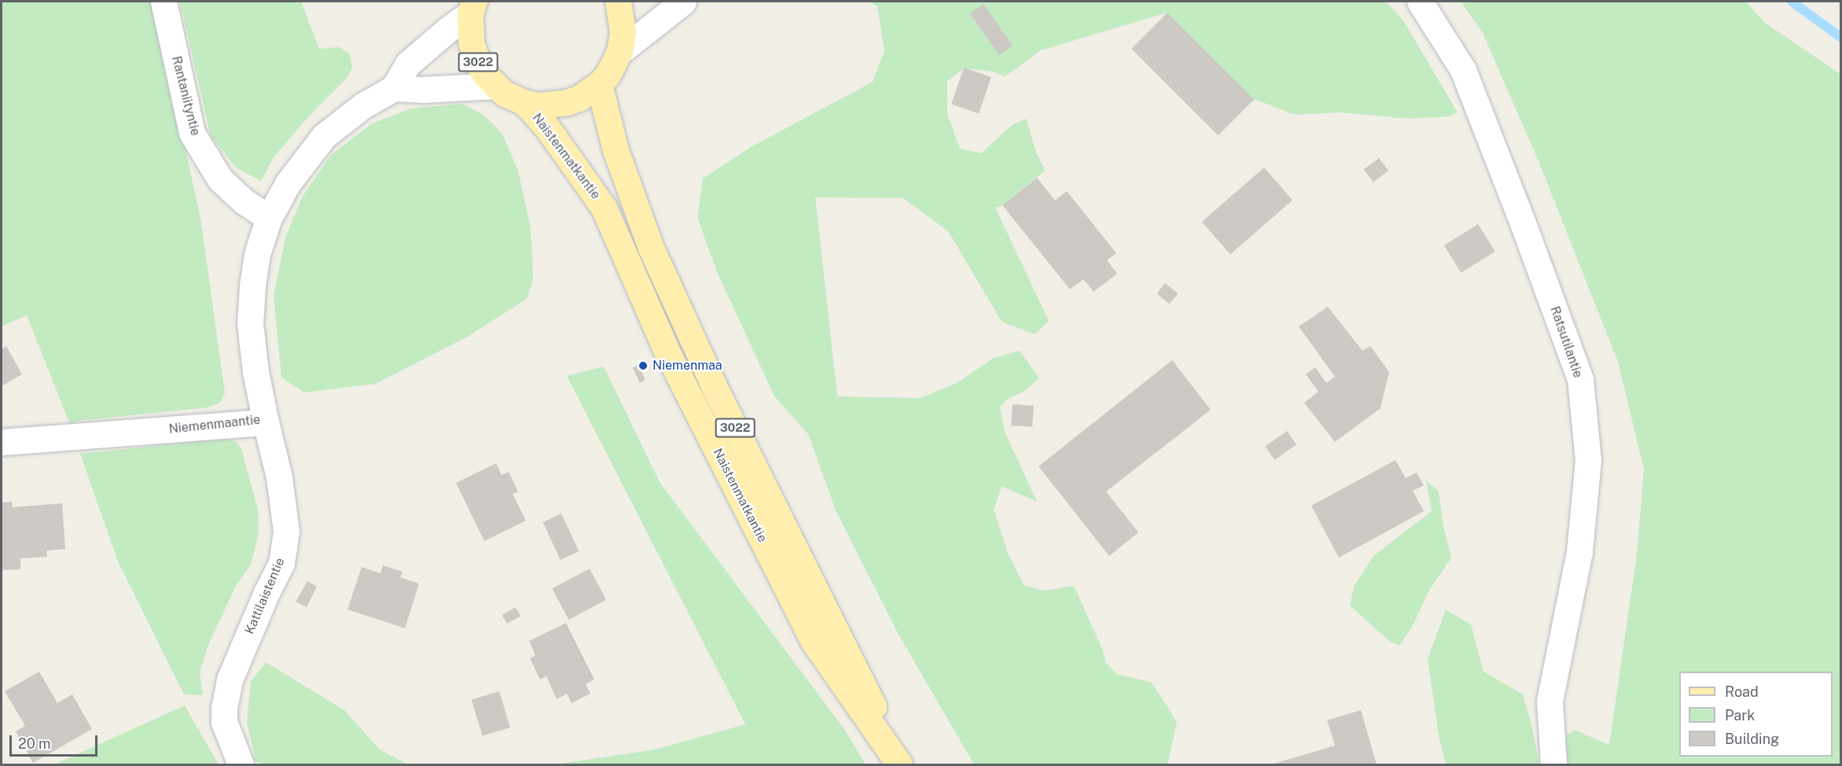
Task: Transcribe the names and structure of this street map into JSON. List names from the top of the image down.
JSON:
{
  "streets": {
    "main road": ["3022", "Naistenmatkantie"],
    "street": [
      "Rantaniityntie",
      "Ratsutilantie",
      "Niemenmaantie",
      "Kattilaistentie"
    ]
  },
  "crossings": [
    ["3022", "Naistenmatkantie"],
    ["Rantaniityntie", "Niemenmaantie"],
    ["Niemenmaantie", "Kattilaistentie"]
  ],
  "places": ["Niemenmaa"],
  "legend": ["Road", "Park", "Building"],
  "scale_bar": "20 m"
}
